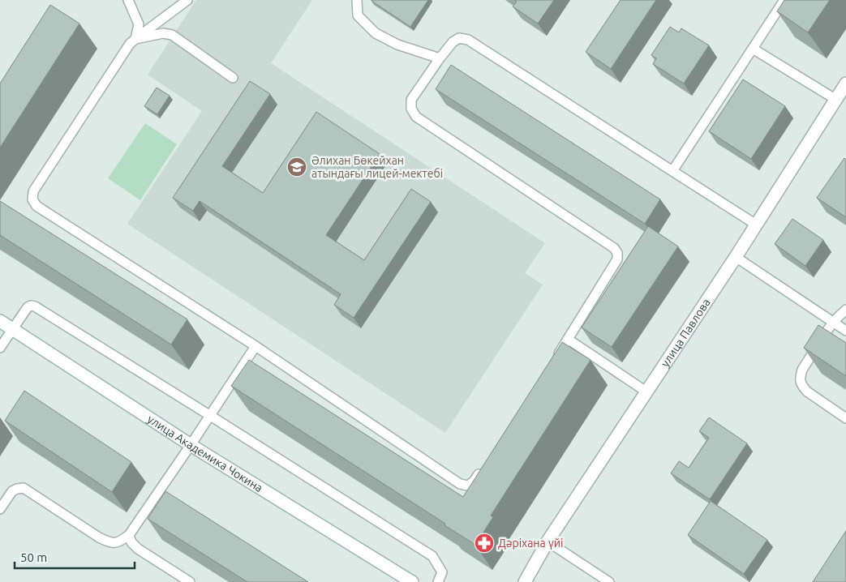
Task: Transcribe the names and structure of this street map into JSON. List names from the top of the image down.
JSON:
{
  "streets": {
    "street": ["улица Павлова", "улица Академика Чокина"]
  },
  "places": {
    "school or university": ["Әлихан Бөкейхан атындағы лицей-мектебі"],
    "pharmacy": ["Дәріхана үйі"]
  },
  "scale_bar": "50 m"
}
